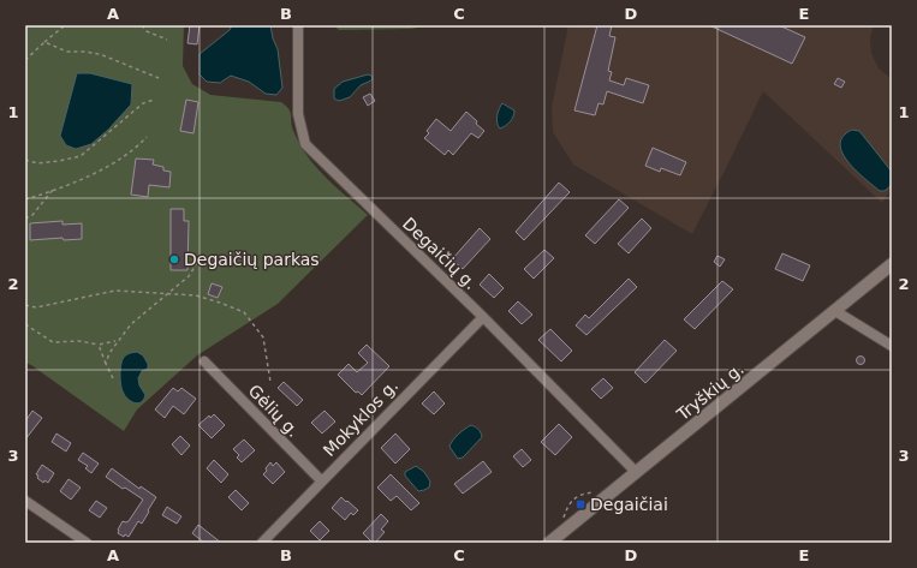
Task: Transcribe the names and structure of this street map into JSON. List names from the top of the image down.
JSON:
{
  "streets": {
    "main road": ["Tryškių g."],
    "street": ["Degaičių g.", "Gėlių g.", "Mokyklos g."]
  },
  "crossings": [
    ["Degaičių g.", "Tryškių g."],
    ["Degaičių g.", "Mokyklos g."],
    ["Gėlių g.", "Mokyklos g."]
  ],
  "places": {
    "other": ["Degaičių parkas"],
    "transit": ["Degaičiai"]
  },
  "grid": {
    "columns": [
      "A",
      "B",
      "C",
      "D",
      "E"
    ],
    "rows": ["1", "2", "3"]
  }
}
